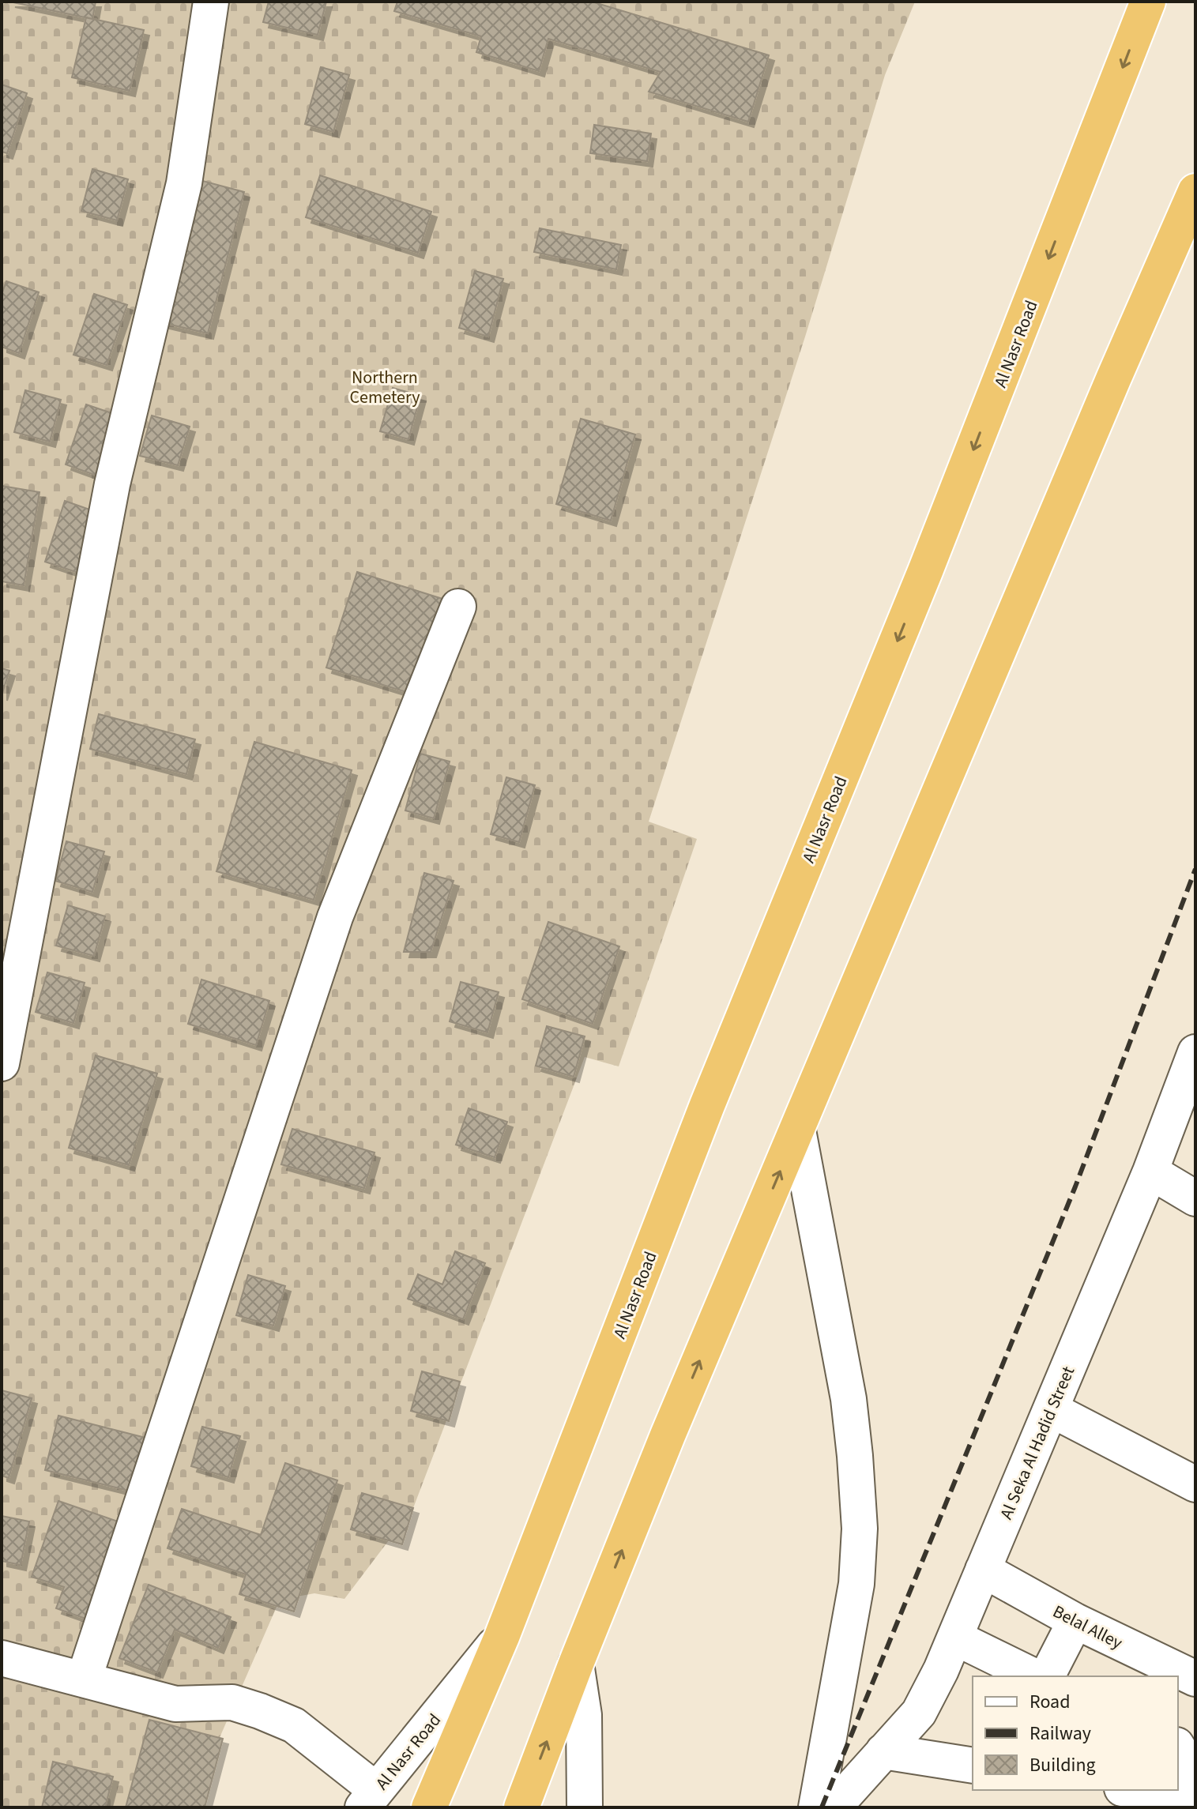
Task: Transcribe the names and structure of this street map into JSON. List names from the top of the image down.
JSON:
{
  "streets": {
    "highway": ["Al Nasr Road"],
    "street": ["Al Seka Al Hadid Street", "Belal Alley"]
  },
  "crossings": [
    ["Al Seka Al Hadid Street", "Belal Alley"]
  ],
  "parks": ["Northern Cemetery"],
  "legend": ["Road", "Railway", "Building"]
}
